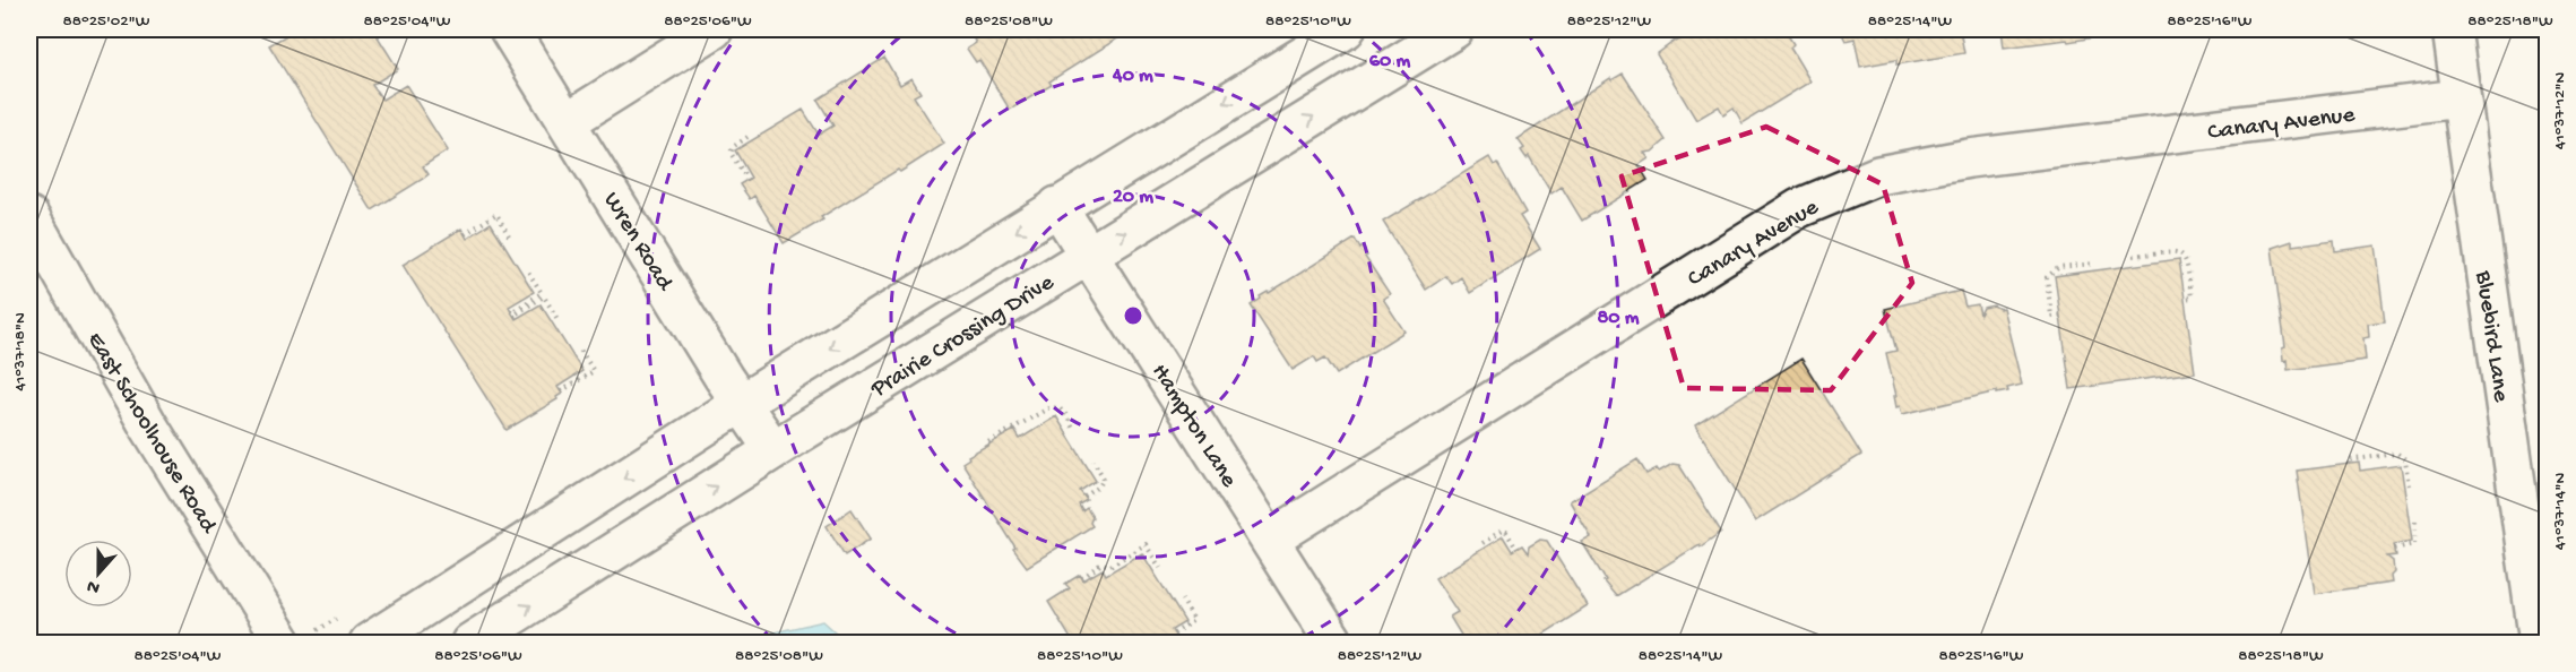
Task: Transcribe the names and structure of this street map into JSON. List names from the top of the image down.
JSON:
{
  "streets": {
    "street": [
      "Canary Avenue",
      "Wren Road",
      "Prairie Crossing Drive",
      "Bluebird Lane",
      "Hampton Lane",
      "East Schoolhouse Road"
    ]
  },
  "crossings": [
    ["Canary Avenue", "Bluebird Lane"],
    ["Canary Avenue", "Hampton Lane"],
    ["Wren Road", "Prairie Crossing Drive"],
    ["Prairie Crossing Drive", "Hampton Lane"]
  ],
  "north": "bottom",
  "coordinates": [
    "88°25'02\"W",
    "88°25'04\"W",
    "88°25'06\"W",
    "88°25'08\"W",
    "88°25'10\"W",
    "88°25'12\"W",
    "88°25'14\"W",
    "88°25'16\"W",
    "88°25'18\"W",
    "41°37'12\"N",
    "41°37'18\"N",
    "41°37'14\"N"
  ],
  "rings": [
    "60 m",
    "40 m",
    "20 m",
    "80 m"
  ]
}
